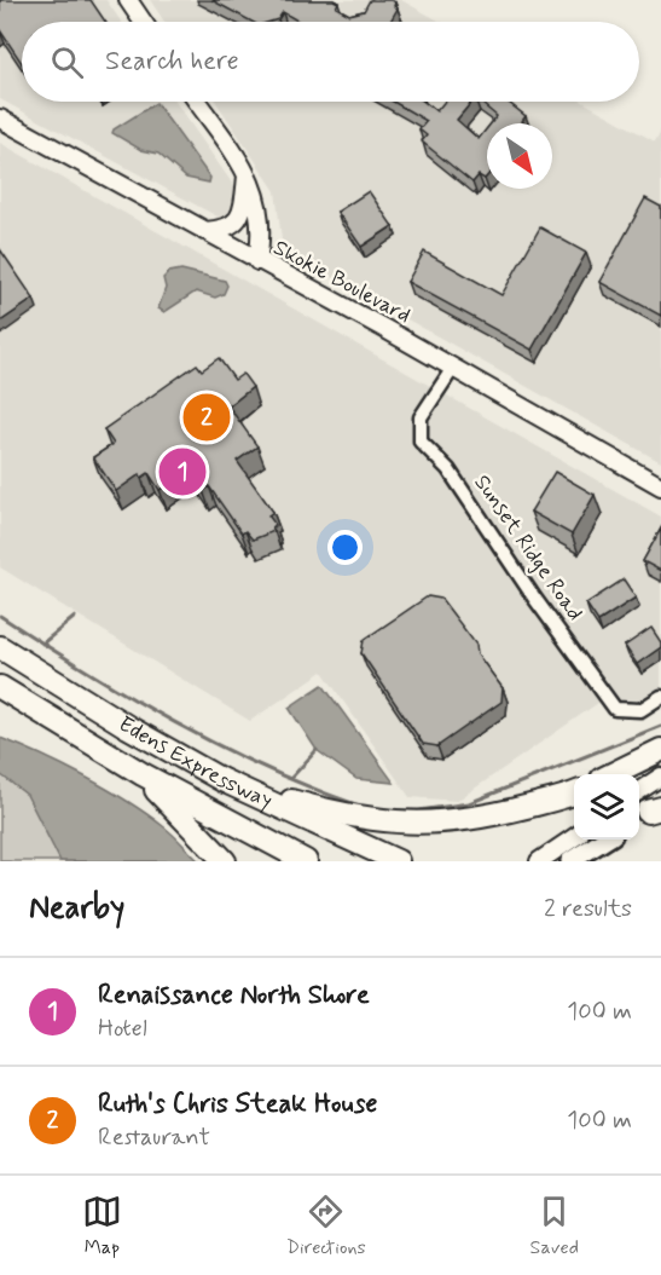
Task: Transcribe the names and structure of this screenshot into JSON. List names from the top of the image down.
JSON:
{
  "streets": {
    "highway": ["Edens Expressway"],
    "main road": ["Skokie Boulevard"],
    "street": ["Sunset Ridge Road"]
  },
  "crossings": [
    ["Skokie Boulevard", "Sunset Ridge Road"]
  ],
  "north": "bottom right",
  "page": {
    "search": "Search here",
    "pins": ["2", "1"],
    "heading": ["Nearby", "2 results"],
    "list": [
      {
        "mark": "1",
        "name": "Renaissance North Shore",
        "note": "Hotel",
        "value": "100 m"
      },
      {
        "mark": "2",
        "name": "Ruth's Chris Steak House",
        "note": "Restaurant",
        "value": "100 m"
      }
    ],
    "nav": ["Map", "Directions", "Saved"]
  }
}
